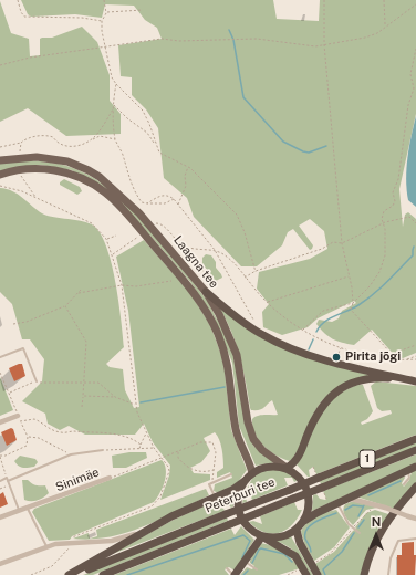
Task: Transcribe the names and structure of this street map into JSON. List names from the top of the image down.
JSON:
{
  "streets": {
    "highway": ["1", "Peterburi tee"],
    "main road": ["Laagna tee"],
    "street": ["Sinimäe"]
  },
  "places": ["Pirita jõgi"],
  "north": "top"
}
